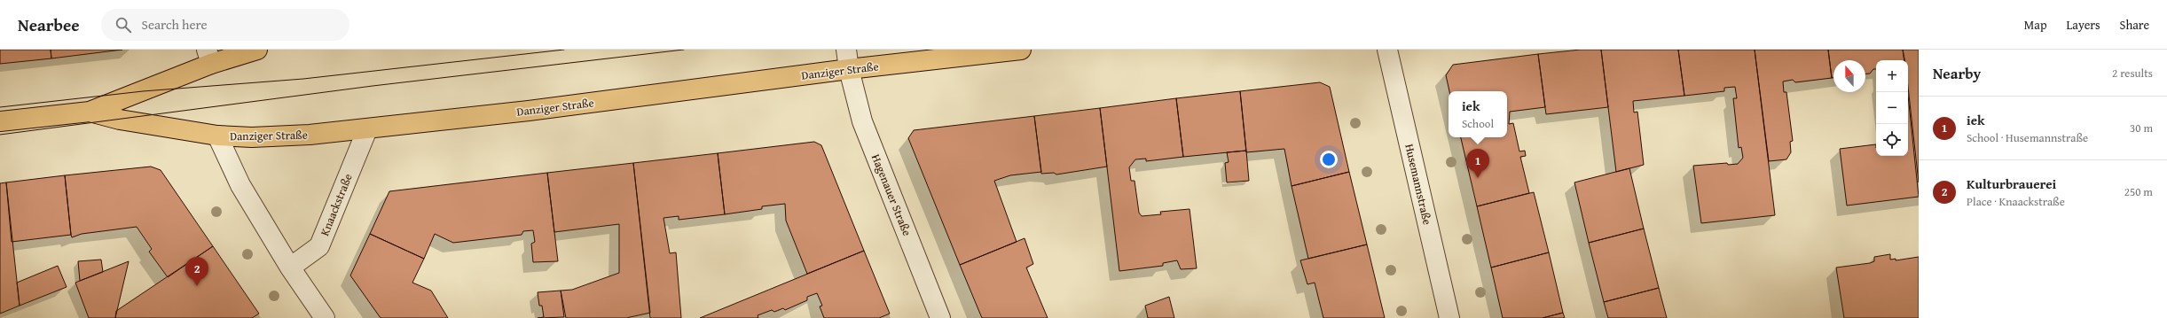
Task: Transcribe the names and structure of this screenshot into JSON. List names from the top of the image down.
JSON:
{
  "streets": {
    "main road": ["Danziger Straße"],
    "street": ["Husemannstraße", "Hagenauer Straße", "Knaackstraße"]
  },
  "crossings": [
    ["Danziger Straße", "Hagenauer Straße"],
    ["Danziger Straße", "Knaackstraße"]
  ],
  "north": "top",
  "page": {
    "header": "Nearbee",
    "search": "Search here",
    "nav": ["Map", "Layers", "Share"],
    "heading": ["Nearby", "2 results"],
    "map_buttons": ["+", "−"],
    "popup": ["iek", "School"],
    "list": [
      {
        "mark": "1",
        "name": "iek",
        "note": "School · Husemannstraße",
        "value": "30 m"
      },
      {
        "mark": "2",
        "name": "Kulturbrauerei",
        "note": "Place · Knaackstraße",
        "value": "250 m"
      }
    ],
    "pins": ["1", "2"]
  }
}
